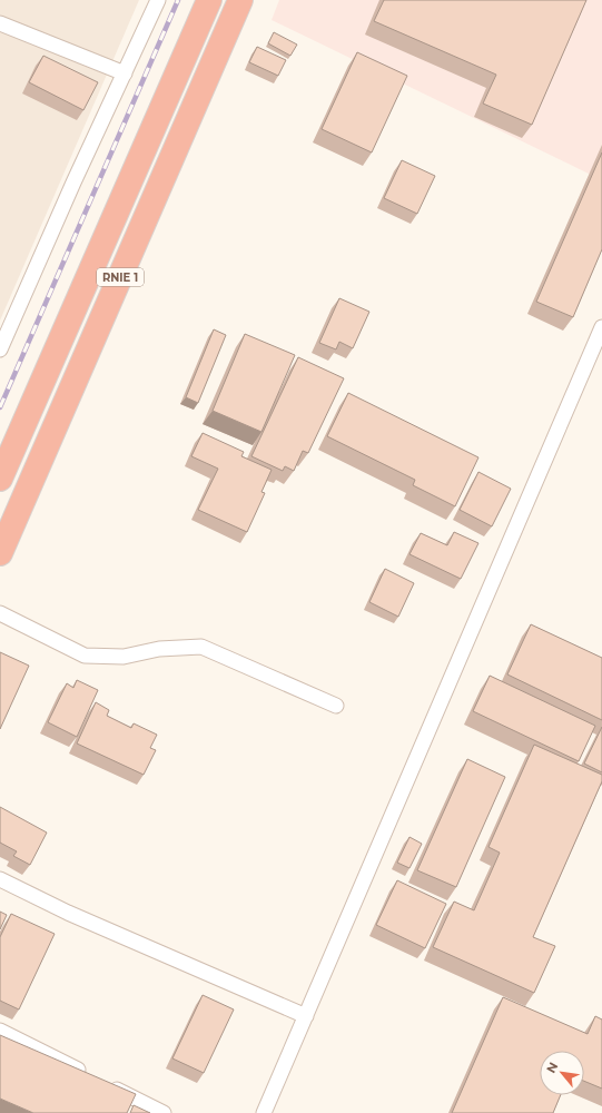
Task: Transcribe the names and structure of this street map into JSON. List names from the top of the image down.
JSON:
{
  "streets": {
    "highway": ["RNIE 1"]
  },
  "north": "top left"
}
